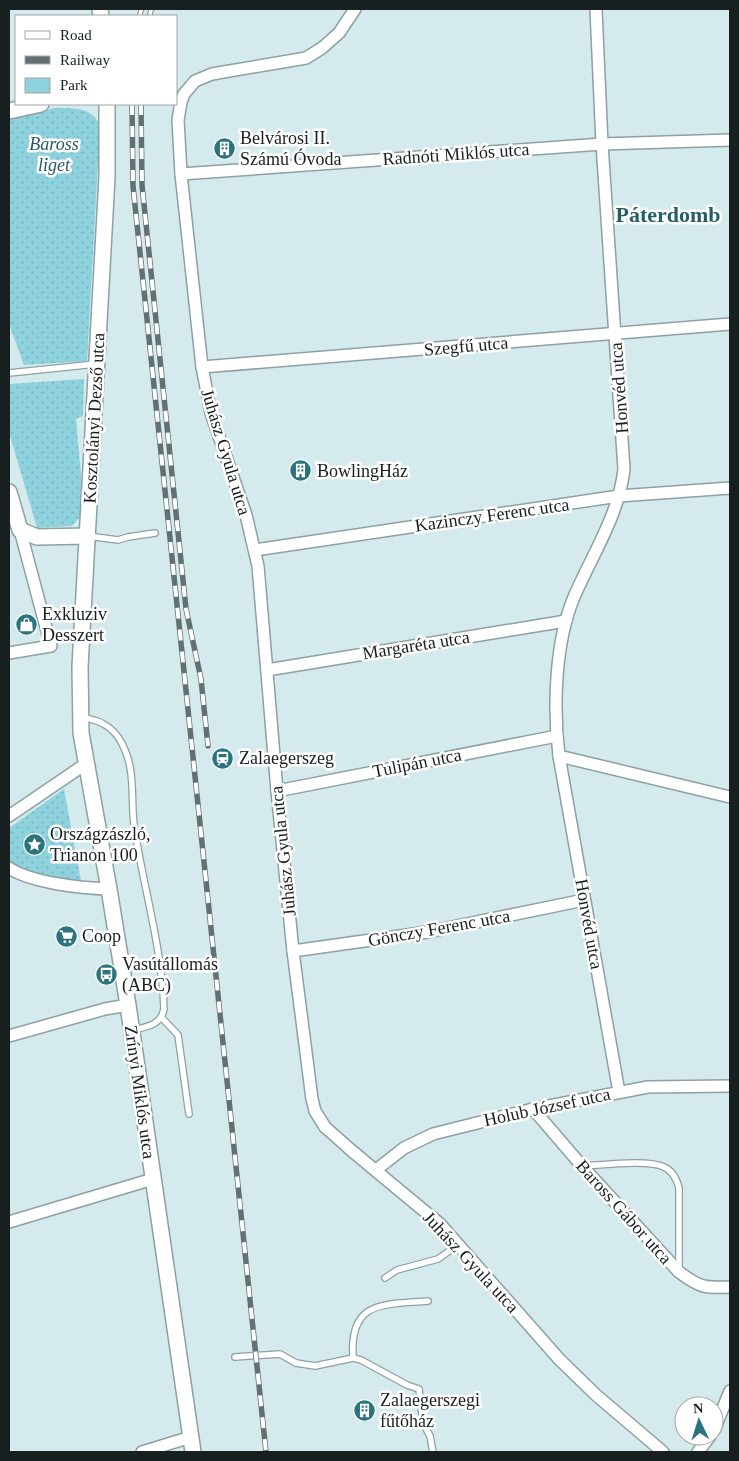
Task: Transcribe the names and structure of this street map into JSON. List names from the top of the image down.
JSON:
{
  "streets": {
    "main road": ["Kosztolányi Dezső utca", "Zrínyi Miklós utca"],
    "street": [
      "Radnóti Miklós utca",
      "Szegfű utca",
      "Honvéd utca",
      "Juhász Gyula utca",
      "Kazinczy Ferenc utca",
      "Margaréta utca",
      "Tulipán utca",
      "Gönczy Ferenc utca",
      "Holub József utca",
      "Baross Gábor utca"
    ]
  },
  "crossings": [
    ["Radnóti Miklós utca", "Honvéd utca"],
    ["Radnóti Miklós utca", "Juhász Gyula utca"],
    ["Szegfű utca", "Honvéd utca"],
    ["Szegfű utca", "Juhász Gyula utca"],
    ["Honvéd utca", "Kazinczy Ferenc utca"],
    ["Honvéd utca", "Margaréta utca"],
    ["Honvéd utca", "Tulipán utca"],
    ["Honvéd utca", "Gönczy Ferenc utca"],
    ["Honvéd utca", "Holub József utca"],
    ["Kosztolányi Dezső utca", "Zrínyi Miklós utca"],
    ["Juhász Gyula utca", "Kazinczy Ferenc utca"],
    ["Juhász Gyula utca", "Margaréta utca"],
    ["Juhász Gyula utca", "Tulipán utca"],
    ["Juhász Gyula utca", "Gönczy Ferenc utca"],
    ["Juhász Gyula utca", "Holub József utca"],
    ["Holub József utca", "Baross Gábor utca"]
  ],
  "districts": ["Páterdomb"],
  "parks": ["Baross liget"],
  "places": {
    "building": ["Belvárosi II. Számú Óvoda", "BowlingHáz", "Zalaegerszegi fűtőház"],
    "shop": ["Exkluziv Desszert"],
    "station": ["Zalaegerszeg"],
    "place": ["Országzászló, Trianon 100"],
    "supermarket": ["Coop"],
    "bus stop": ["Vasútállomás (ABC)"]
  },
  "legend": ["Road", "Railway", "Park"],
  "north": "top"
}
